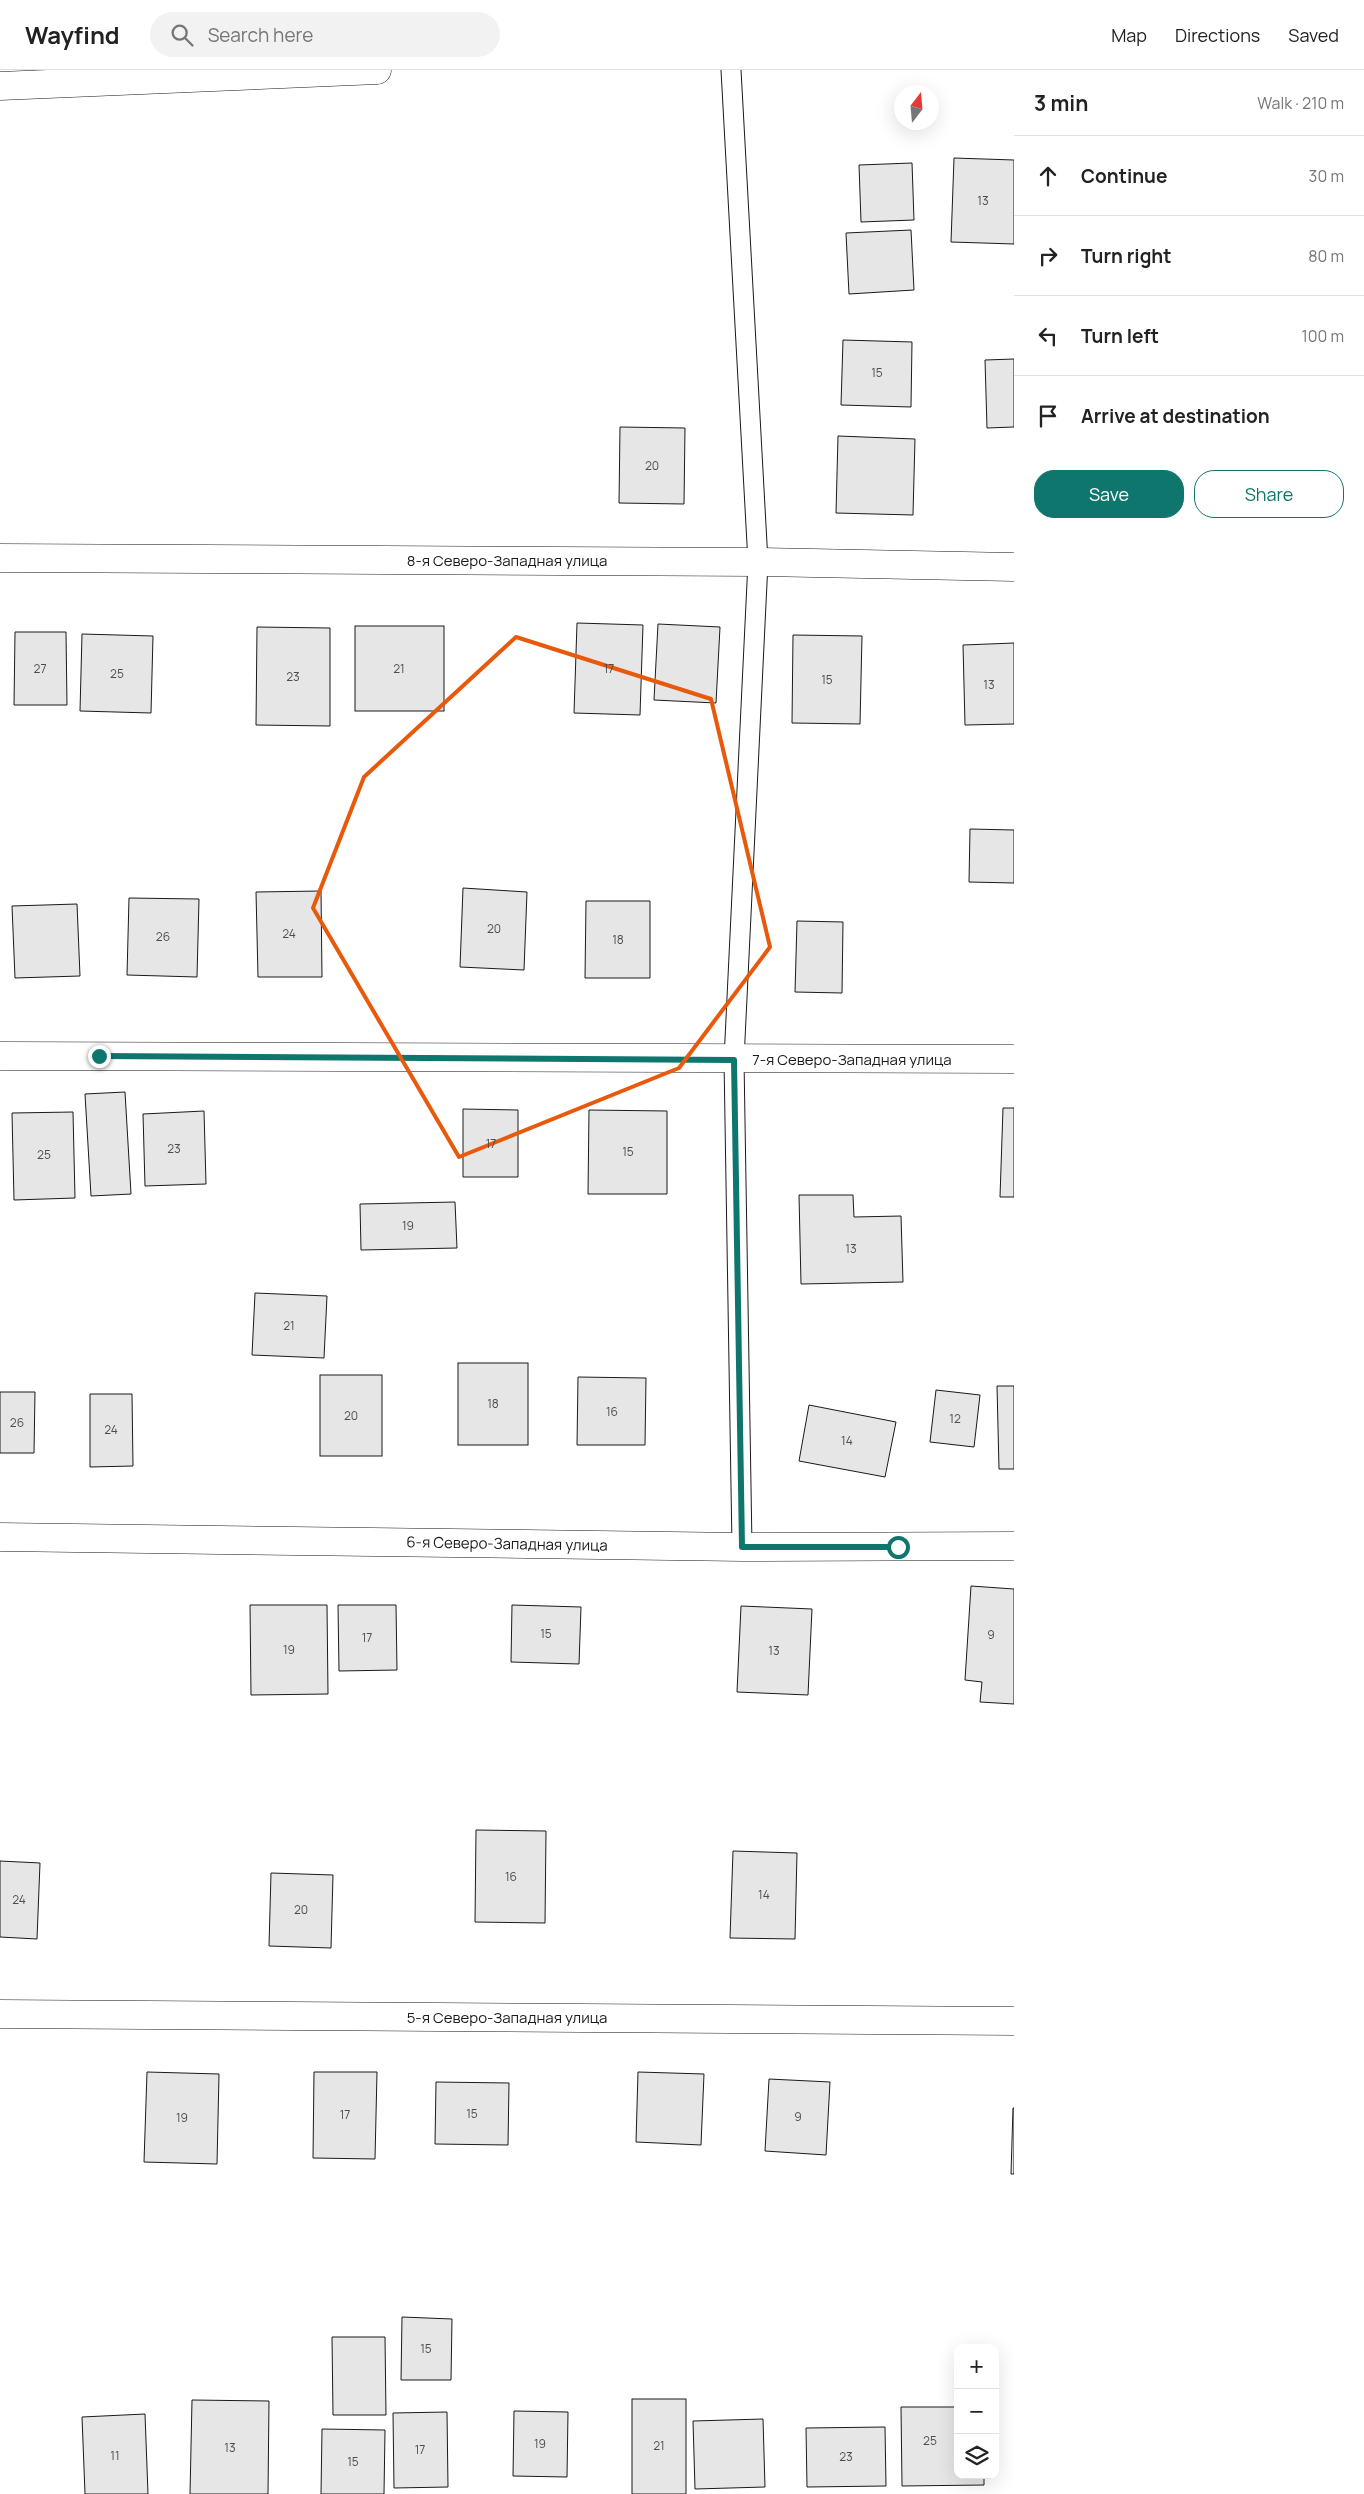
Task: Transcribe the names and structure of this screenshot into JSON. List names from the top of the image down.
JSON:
{
  "streets": {
    "street": [
      "8-я Северо-Западная улица",
      "7-я Северо-Западная улица",
      "6-я Северо-Западная улица",
      "5-я Северо-Западная улица"
    ]
  },
  "house_numbers": [
    "13",
    "15",
    "20",
    "27",
    "21",
    "17",
    "25",
    "23",
    "15",
    "13",
    "20",
    "24",
    "26",
    "18",
    "17",
    "23",
    "15",
    "25",
    "19",
    "13",
    "21",
    "18",
    "16",
    "20",
    "12",
    "26",
    "24",
    "14",
    "15",
    "9",
    "17",
    "19",
    "13",
    "16",
    "14",
    "24",
    "20",
    "15",
    "17",
    "9",
    "19",
    "15",
    "25",
    "19",
    "21",
    "13",
    "17",
    "11",
    "23",
    "15"
  ],
  "north": "top",
  "page": {
    "header": "Wayfind",
    "search": "Search here",
    "nav": ["Map", "Directions", "Saved"],
    "heading": ["3 min", "Walk · 210 m"],
    "list": [
      ["Continue", "30 m"],
      ["Turn right", "80 m"],
      ["Turn left", "100 m"],
      "Arrive at destination"
    ],
    "buttons": ["Save", "Share"],
    "map_buttons": ["+", "−"]
  }
}
